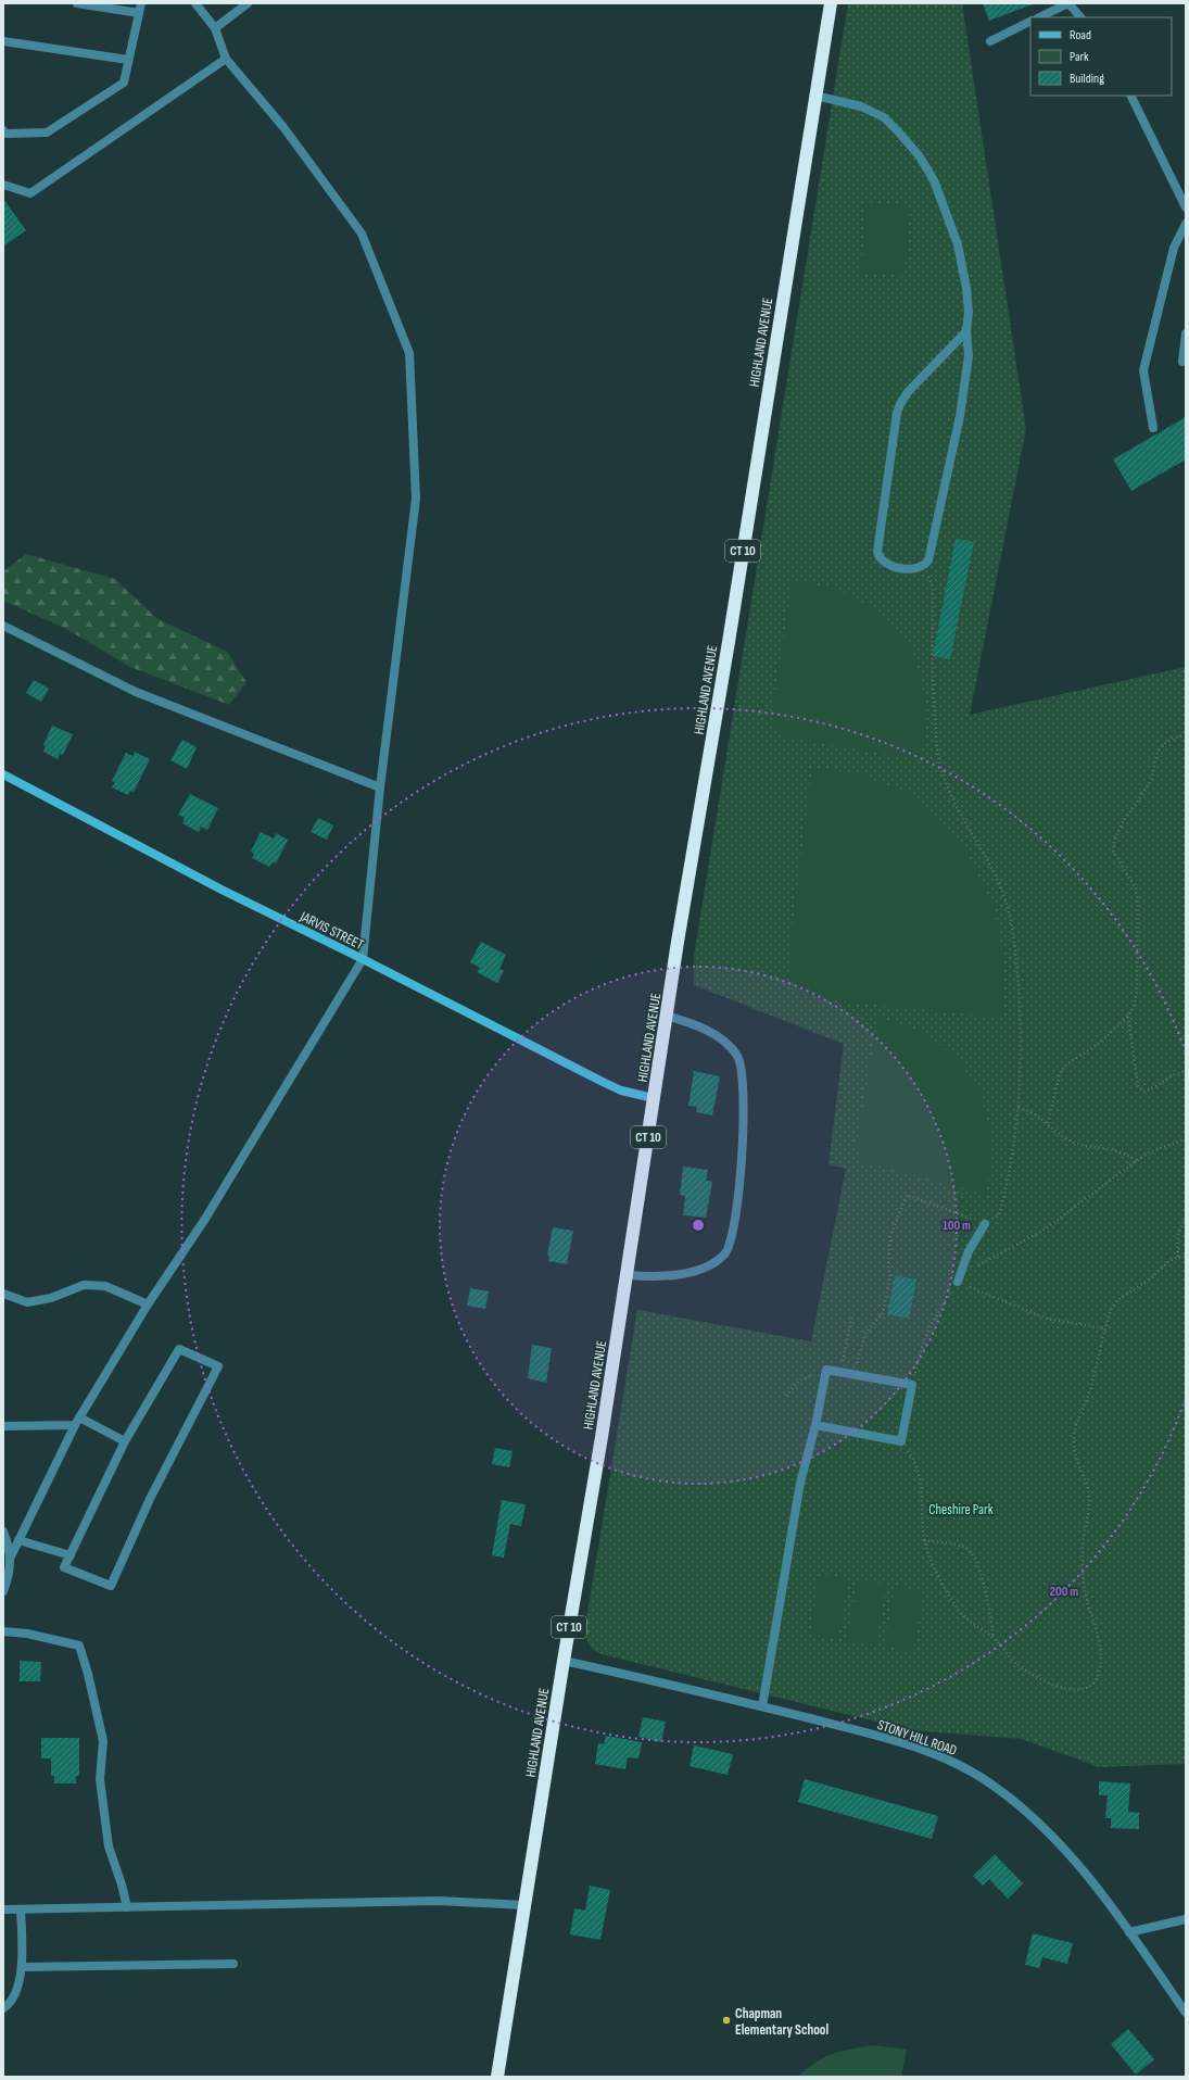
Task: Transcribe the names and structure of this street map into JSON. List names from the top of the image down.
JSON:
{
  "streets": {
    "highway": ["HIGHLAND AVENUE", "CT 10"],
    "street": ["JARVIS STREET", "STONY HILL ROAD"]
  },
  "crossings": [
    ["HIGHLAND AVENUE", "JARVIS STREET"],
    ["HIGHLAND AVENUE", "STONY HILL ROAD"]
  ],
  "parks": ["Cheshire Park"],
  "places": ["Chapman Elementary School"],
  "legend": ["Road", "Park", "Building"],
  "rings": ["100 m", "200 m"]
}
